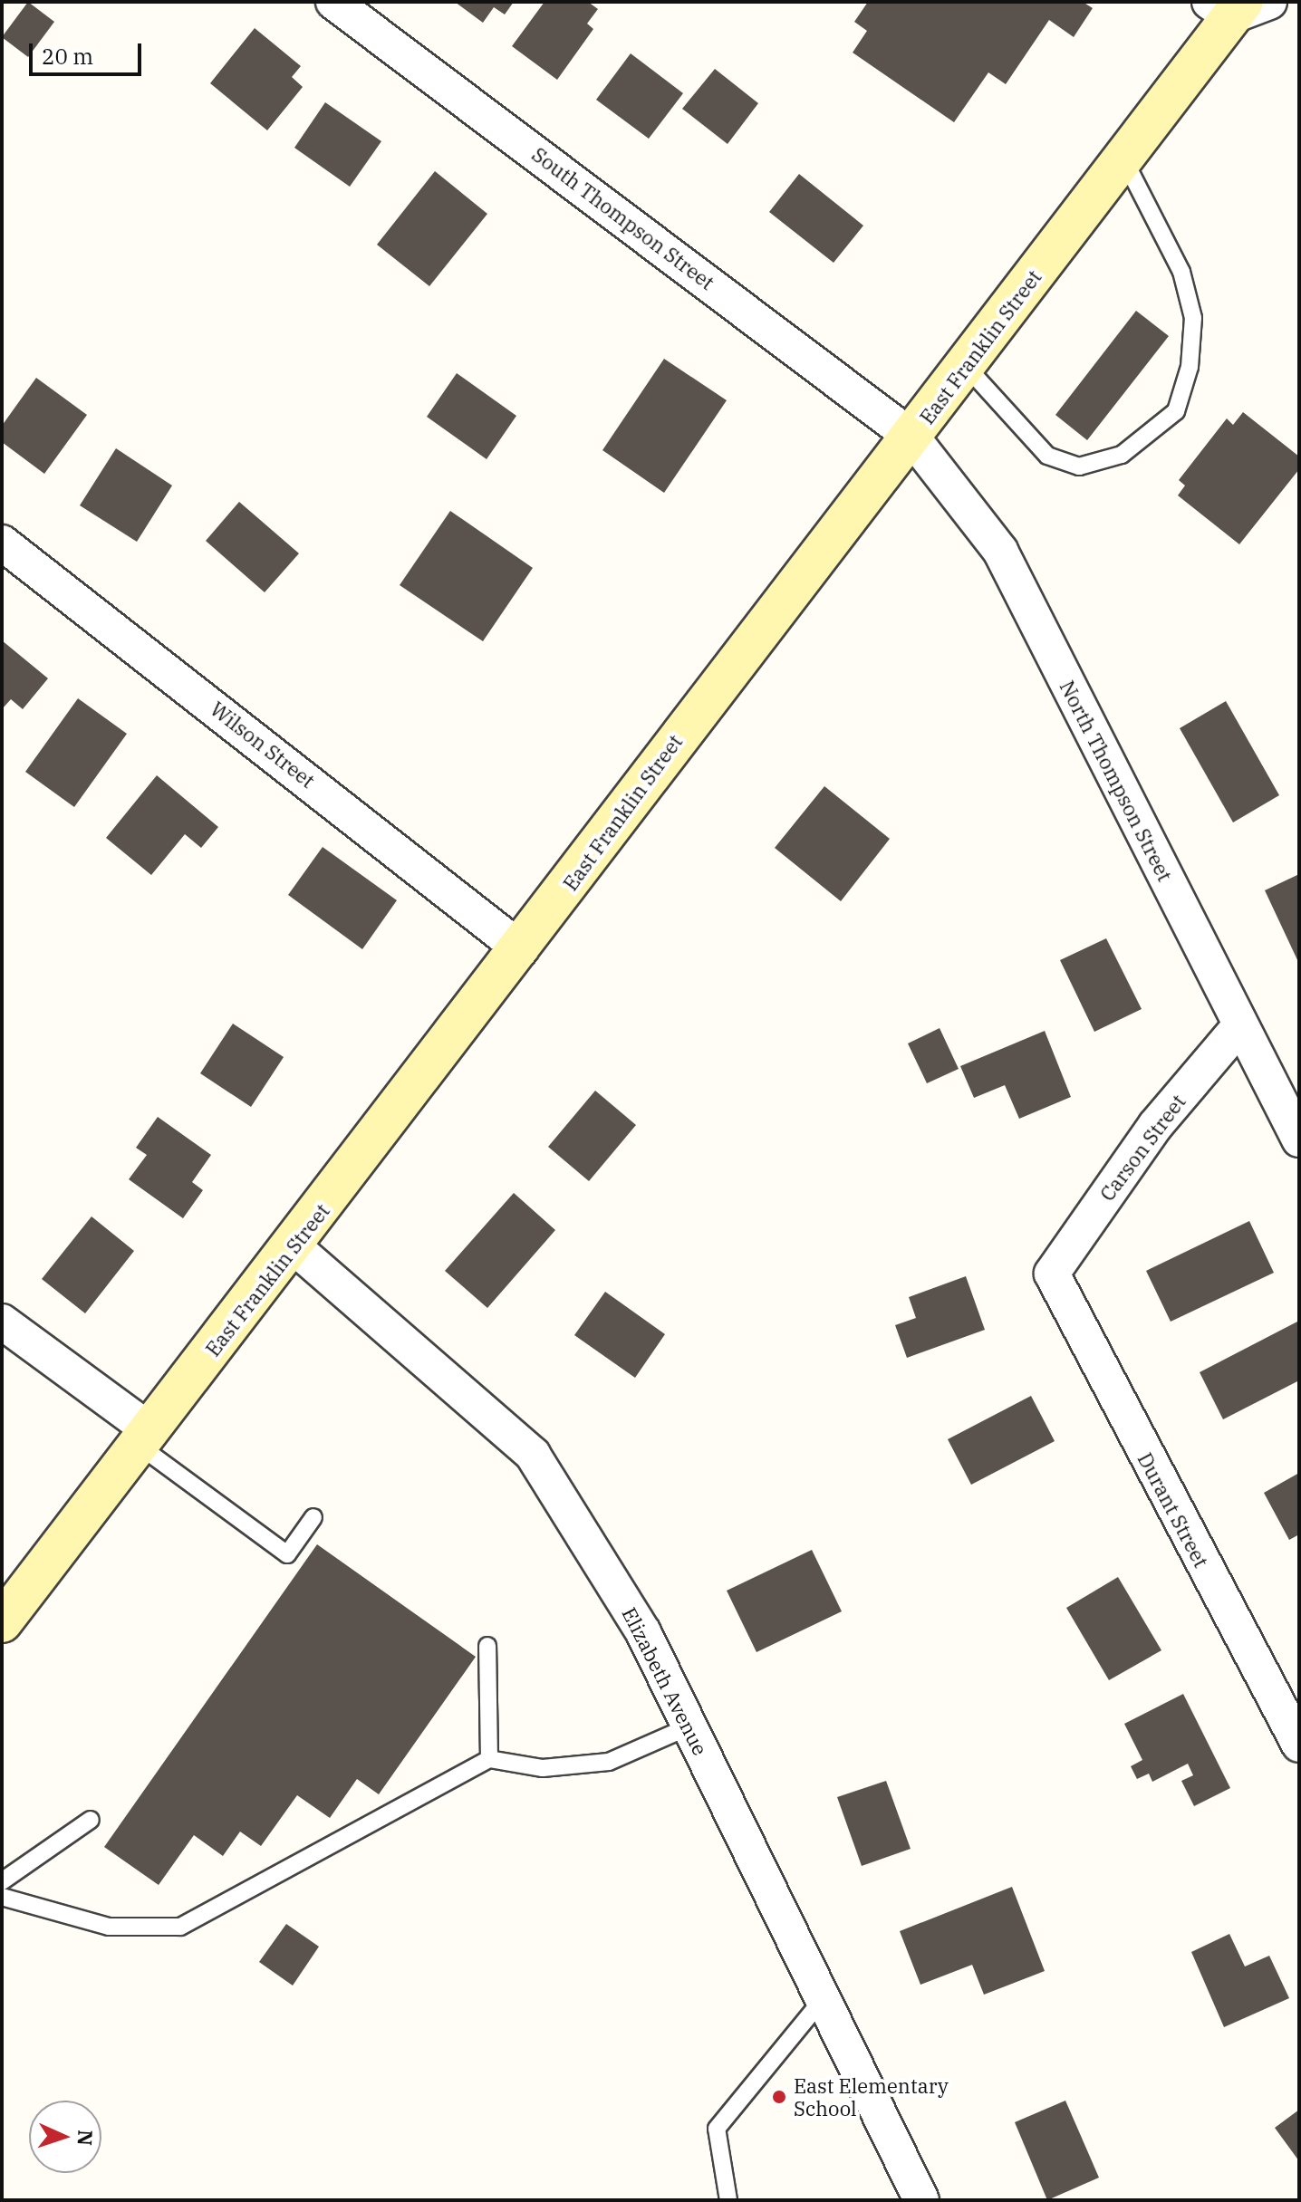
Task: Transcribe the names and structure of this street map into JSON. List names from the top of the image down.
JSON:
{
  "streets": {
    "main road": ["East Franklin Street"],
    "street": [
      "South Thompson Street",
      "Wilson Street",
      "North Thompson Street",
      "Carson Street",
      "Durant Street",
      "Elizabeth Avenue"
    ]
  },
  "crossings": [
    ["South Thompson Street", "East Franklin Street"],
    ["South Thompson Street", "North Thompson Street"],
    ["East Franklin Street", "Wilson Street"],
    ["East Franklin Street", "North Thompson Street"],
    ["East Franklin Street", "Elizabeth Avenue"],
    ["North Thompson Street", "Carson Street"],
    ["Carson Street", "Durant Street"]
  ],
  "places": ["East Elementary School"],
  "scale_bar": "20 m",
  "north": "right"
}
